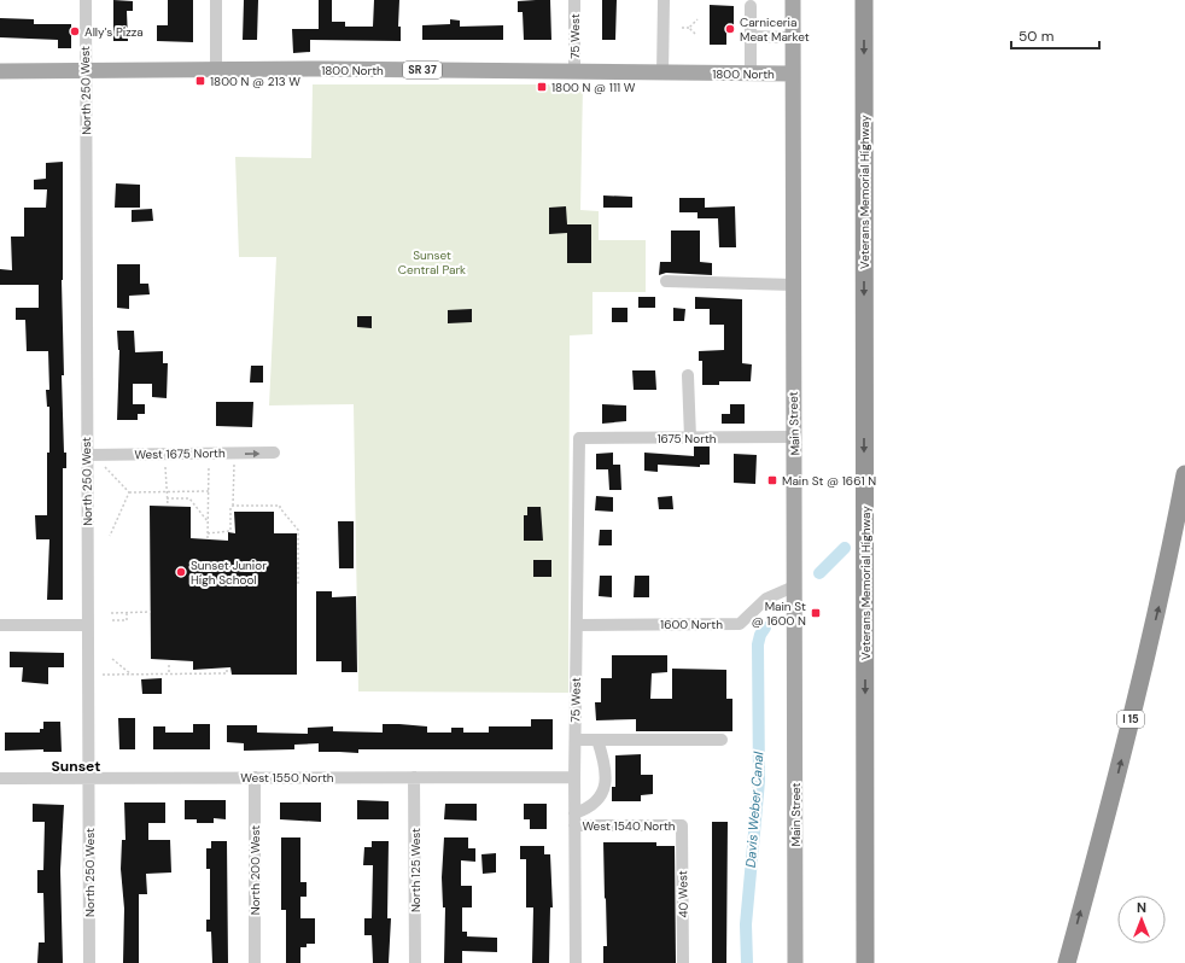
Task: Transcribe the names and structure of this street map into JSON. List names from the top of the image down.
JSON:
{
  "streets": {
    "highway": ["Veterans Memorial Highway", "I 15"],
    "main road": ["1800 North", "SR 37", "Main Street"],
    "street": [
      "75 West",
      "North 250 West",
      "1675 North",
      "West 1675 North",
      "1600 North",
      "West 1550 North",
      "West 1540 North",
      "North 200 West",
      "North 125 West",
      "40 West"
    ]
  },
  "crossings": [
    ["75 West", "1800 North"],
    ["75 West", "1675 North"],
    ["75 West", "1600 North"],
    ["75 West", "West 1550 North"],
    ["75 West", "West 1540 North"],
    ["1800 North", "North 250 West"],
    ["1800 North", "Main Street"],
    ["North 250 West", "West 1675 North"],
    ["North 250 West", "West 1550 North"],
    ["Main Street", "1675 North"],
    ["Main Street", "1600 North"],
    ["West 1550 North", "North 200 West"],
    ["West 1550 North", "North 125 West"],
    ["West 1540 North", "40 West"]
  ],
  "one_way": ["Veterans Memorial Highway", "West 1675 North"],
  "districts": ["Sunset"],
  "water": ["Davis Weber Canal"],
  "parks": ["Sunset Central Park"],
  "places": {
    "other": ["Carniceria Meat Market", "Ally's Pizza", "Sunset Junior High School"],
    "transit": [
      "1800 N @ 213 W",
      "1800 N @ 111 W",
      "Main St @ 1661 N",
      "Main St @ 1600 N"
    ]
  },
  "scale_bar": "50 m",
  "north": "top"
}
